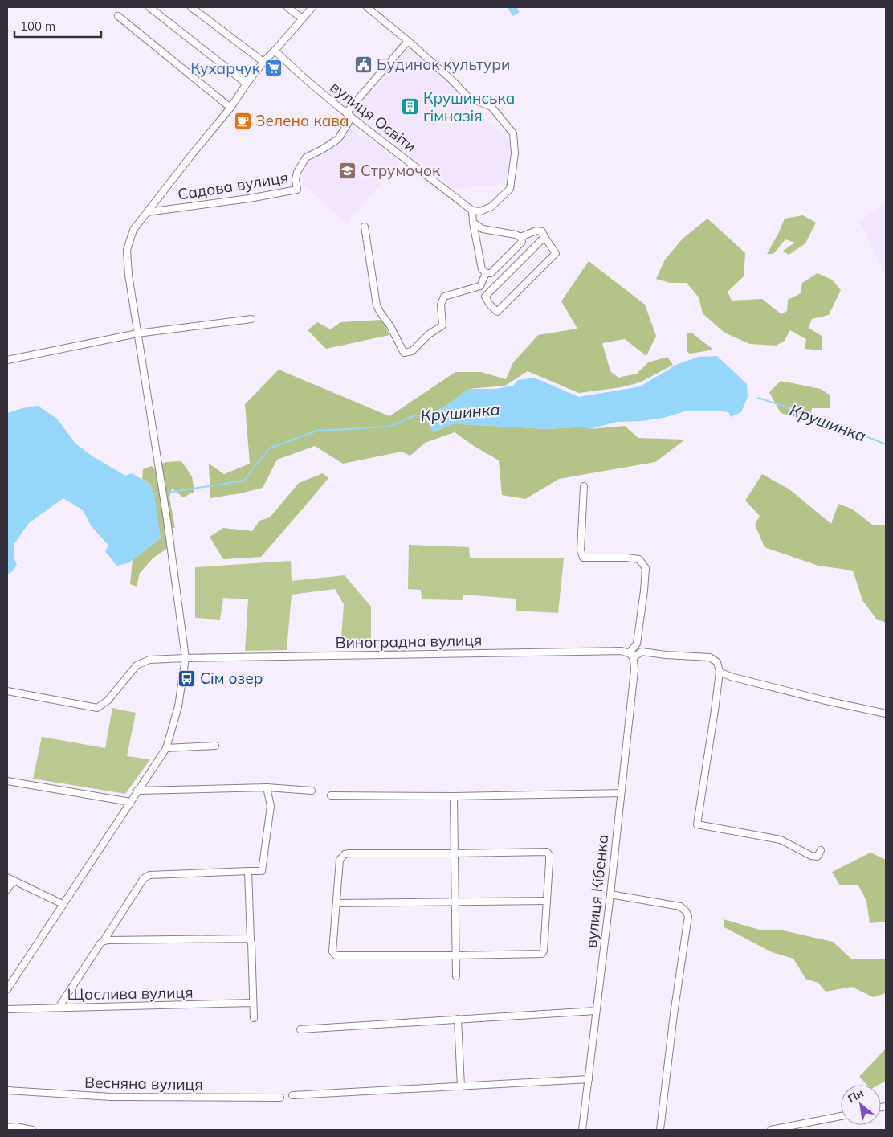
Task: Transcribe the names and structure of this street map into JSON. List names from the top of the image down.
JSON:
{
  "streets": {
    "street": [
      "вулиця Освіти",
      "Садова вулиця",
      "Виноградна вулиця",
      "вулиця Кібенка",
      "Щаслива вулиця",
      "Весняна вулиця"
    ]
  },
  "crossings": [
    ["вулиця Освіти", "Садова вулиця"],
    ["Виноградна вулиця", "вулиця Кібенка"]
  ],
  "water": ["Крушинка"],
  "places": {
    "public building": ["Будинок культури"],
    "supermarket": ["Кухарчук"],
    "building": ["Крушинська гімназія"],
    "cafe": ["Зелена кава"],
    "school or university": ["Струмочок"],
    "bus stop": ["Сім озер"]
  },
  "scale_bar": "100 m",
  "north": "top left"
}
